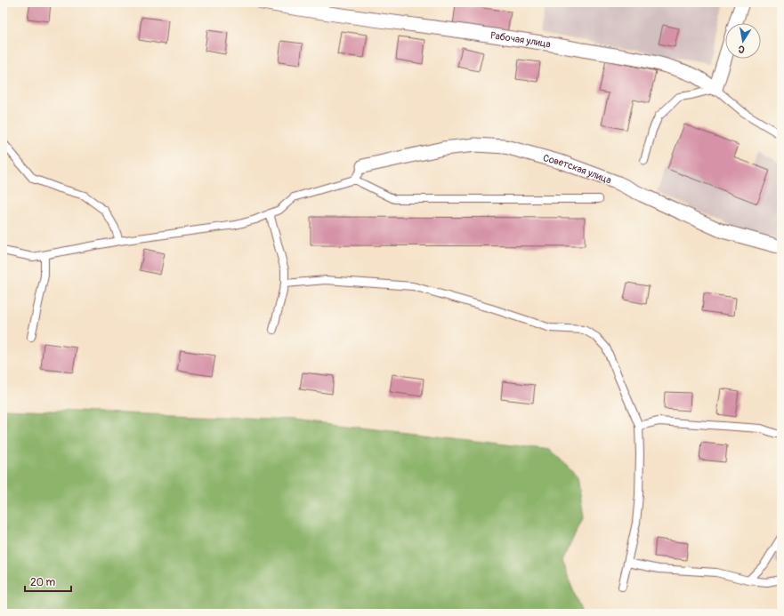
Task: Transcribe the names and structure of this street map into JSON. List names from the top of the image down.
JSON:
{
  "streets": {
    "street": ["Рабочая улица", "Советская улица"]
  },
  "scale_bar": "20 m",
  "north": "bottom"
}
